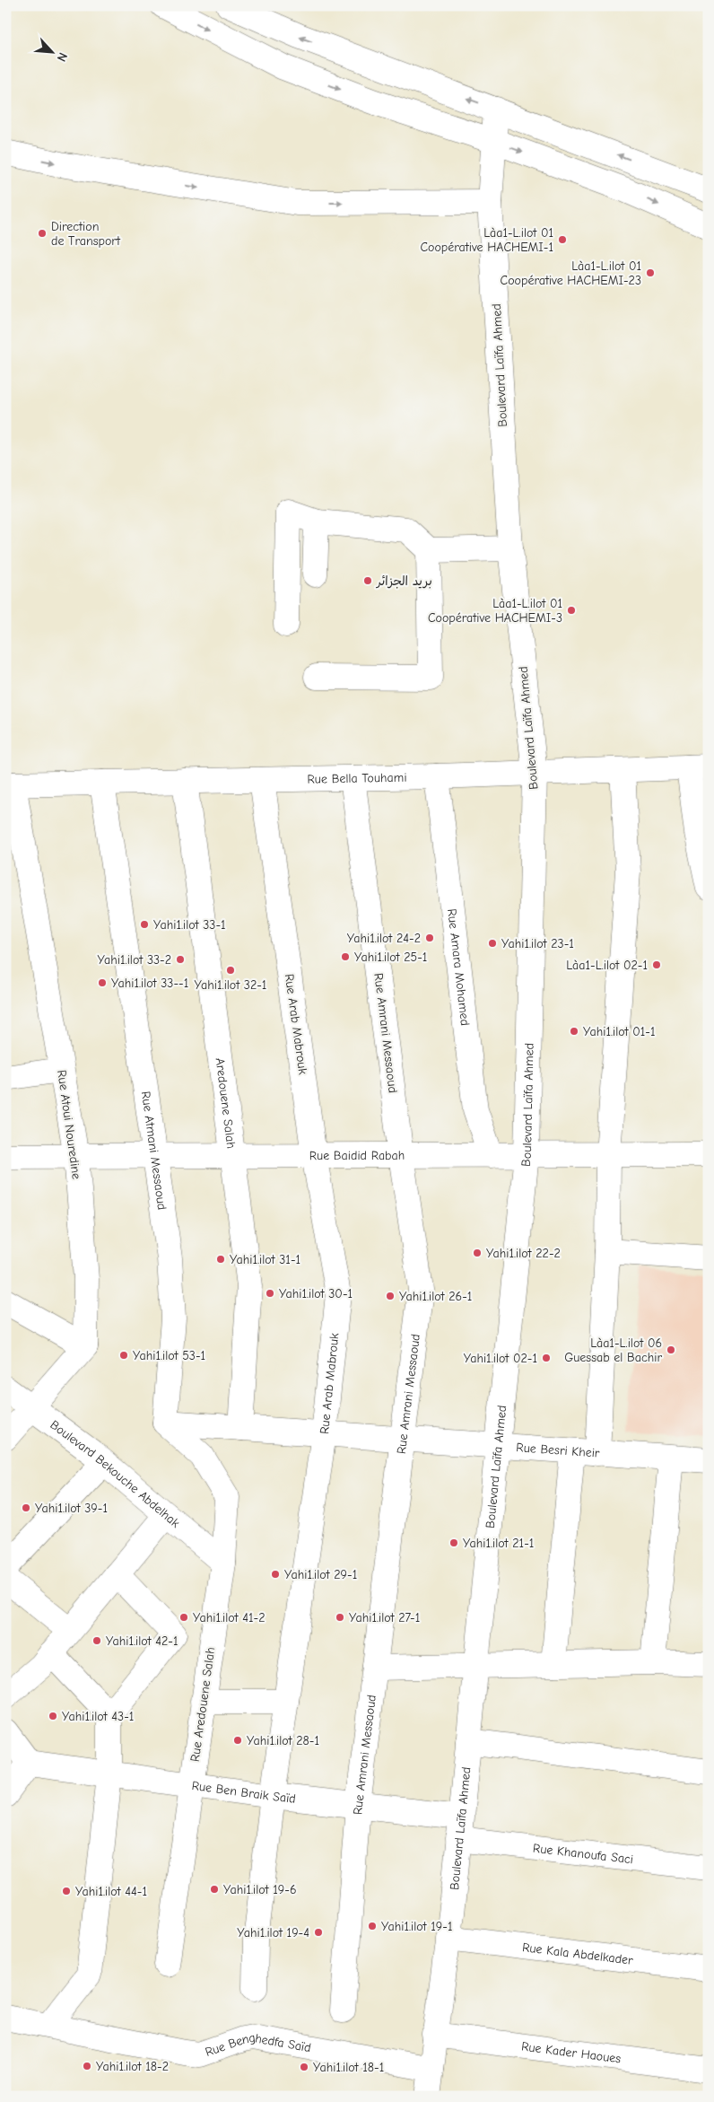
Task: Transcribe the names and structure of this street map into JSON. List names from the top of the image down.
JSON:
{
  "streets": {
    "street": [
      "Boulevard Laïfa Ahmed",
      "Rue Bella Touhami",
      "Rue Amara Mohamed",
      "Rue Arab Mabrouk",
      "Rue Amrani Messaoud",
      "Aredouene Salah",
      "Rue Atoui Nouredine",
      "Rue Atmani Messaoud",
      "Rue Baidid Rabah",
      "Rue Besri Kheir",
      "Boulevard Bekouche Abdelhak",
      "Rue Aredouene Salah",
      "Rue Ben Braik Saïd",
      "Rue Khanoufa Saci",
      "Rue Kala Abdelkader",
      "Rue Benghedfa Saïd",
      "Rue Kader Haoues"
    ]
  },
  "crossings": [
    ["Boulevard Laïfa Ahmed", "Rue Bella Touhami"],
    ["Boulevard Laïfa Ahmed", "Rue Baidid Rabah"],
    ["Boulevard Laïfa Ahmed", "Rue Besri Kheir"],
    ["Boulevard Laïfa Ahmed", "Rue Ben Braik Saïd"],
    ["Boulevard Laïfa Ahmed", "Rue Khanoufa Saci"],
    ["Boulevard Laïfa Ahmed", "Rue Kala Abdelkader"],
    ["Boulevard Laïfa Ahmed", "Rue Benghedfa Saïd"],
    ["Boulevard Laïfa Ahmed", "Rue Kader Haoues"],
    ["Rue Bella Touhami", "Rue Amara Mohamed"],
    ["Rue Bella Touhami", "Rue Arab Mabrouk"],
    ["Rue Bella Touhami", "Rue Amrani Messaoud"],
    ["Rue Bella Touhami", "Aredouene Salah"],
    ["Rue Bella Touhami", "Rue Atoui Nouredine"],
    ["Rue Bella Touhami", "Rue Atmani Messaoud"],
    ["Rue Amara Mohamed", "Rue Baidid Rabah"],
    ["Rue Arab Mabrouk", "Rue Baidid Rabah"],
    ["Rue Arab Mabrouk", "Rue Besri Kheir"],
    ["Rue Arab Mabrouk", "Rue Ben Braik Saïd"],
    ["Rue Amrani Messaoud", "Rue Baidid Rabah"],
    ["Rue Amrani Messaoud", "Rue Besri Kheir"],
    ["Rue Amrani Messaoud", "Rue Ben Braik Saïd"],
    ["Aredouene Salah", "Rue Baidid Rabah"],
    ["Aredouene Salah", "Rue Besri Kheir"],
    ["Rue Atoui Nouredine", "Rue Baidid Rabah"],
    ["Rue Atmani Messaoud", "Rue Baidid Rabah"],
    ["Rue Atmani Messaoud", "Rue Besri Kheir"],
    ["Rue Atmani Messaoud", "Rue Aredouene Salah"],
    ["Rue Besri Kheir", "Rue Aredouene Salah"],
    ["Boulevard Bekouche Abdelhak", "Rue Aredouene Salah"],
    ["Rue Aredouene Salah", "Rue Ben Braik Saïd"],
    ["Rue Ben Braik Saïd", "Rue Khanoufa Saci"]
  ],
  "places": [
    "Direction de Transport",
    "Làa1-L.ilot 01 Coopérative HACHEMI-1",
    "Làa1-L.ilot 01 Coopérative HACHEMI-23",
    "بريد الجزائر",
    "Làa1-L.ilot 01 Coopérative HACHEMI-3",
    "Yahi1.ilot 33-1",
    "Yahi1.ilot 24-2",
    "Yahi1.ilot 23-1",
    "Yahi1.ilot 25-1",
    "Yahi1.ilot 33-2",
    "Làa1-L.ilot 02-1",
    "Yahi1.ilot 32-1",
    "Yahi1.ilot 33--1",
    "Yahi1.ilot 01-1",
    "Yahi1.ilot 22-2",
    "Yahi1.ilot 31-1",
    "Yahi1.ilot 30-1",
    "Yahi1.ilot 26-1",
    "Làa1-L.ilot 06 Guessab el Bachir",
    "Yahi1.ilot 53-1",
    "Yahi1.ilot 02-1",
    "Yahi1.ilot 39-1",
    "Yahi1.ilot 21-1",
    "Yahi1.ilot 29-1",
    "Yahi1.ilot 41-2",
    "Yahi1.ilot 27-1",
    "Yahi1.ilot 42-1",
    "Yahi1.ilot 43-1",
    "Yahi1.ilot 28-1",
    "Yahi1.ilot 19-6",
    "Yahi1.ilot 44-1",
    "Yahi1.ilot 19-1",
    "Yahi1.ilot 19-4",
    "Yahi1.ilot 18-2",
    "Yahi1.ilot 18-1"
  ],
  "north": "bottom right"
}
